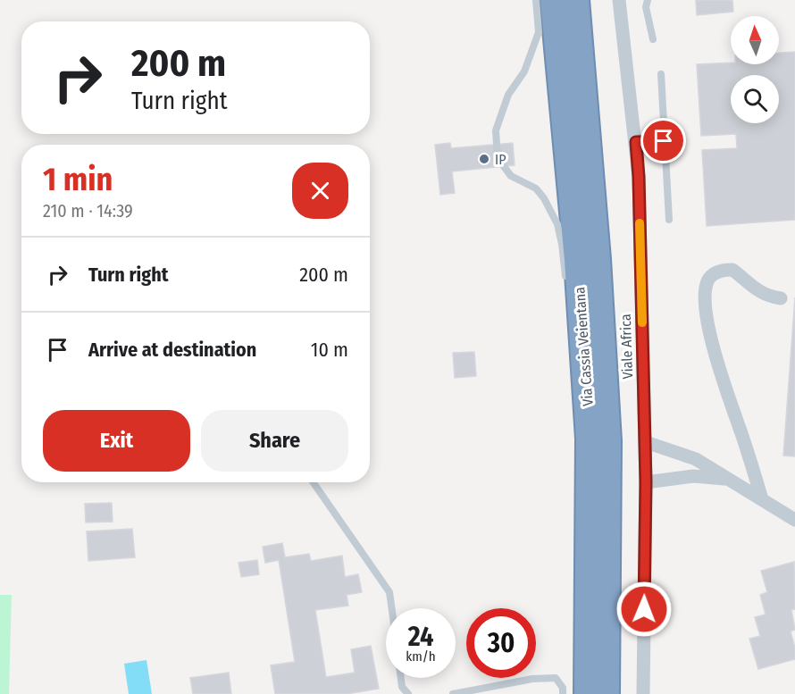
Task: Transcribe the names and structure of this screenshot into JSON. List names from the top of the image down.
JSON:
{
  "streets": {
    "highway": ["Via Cassia Veientana"],
    "street": ["Viale Africa"]
  },
  "places": ["IP"],
  "north": "top",
  "page": {
    "turn": ["200 m", "Turn right"],
    "heading": ["1 min", "210 m · 14:39"],
    "list": [
      {
        "name": "Turn right",
        "value": "200 m"
      },
      {
        "name": "Arrive at destination",
        "value": "10 m"
      }
    ],
    "buttons": ["Exit", "Share"],
    "speed": "24 km/h",
    "limit": "30"
  }
}
